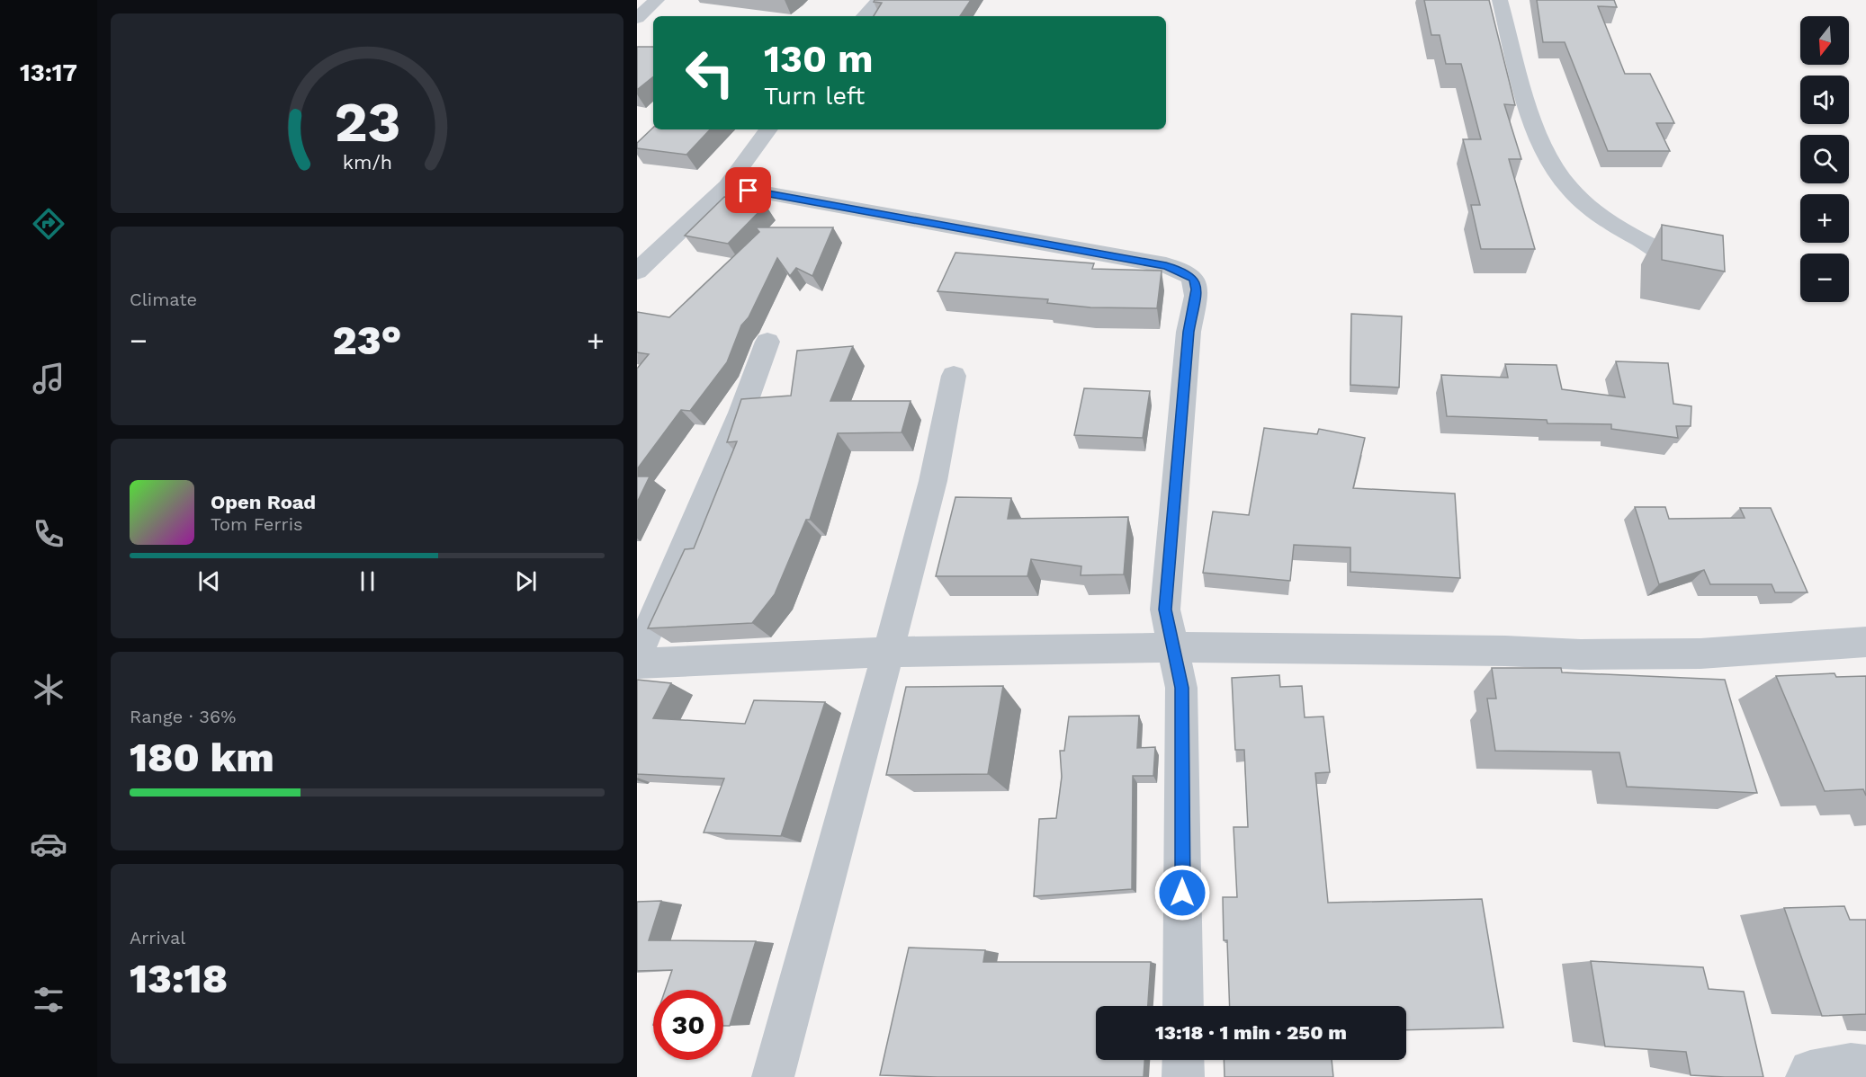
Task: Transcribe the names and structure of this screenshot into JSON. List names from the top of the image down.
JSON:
{
  "north": "bottom",
  "page": {
    "tabs": "13:17",
    "map_buttons": ["+", "−"],
    "turn": ["130 m", "Turn left"],
    "tile": [
      "Climate",
      ["Range · 36%", "180 km"],
      ["Arrival", "13:18"]
    ],
    "heat": ["−", "23°", "+"],
    "song": ["Open Road", "Tom Ferris"],
    "limit": "30",
    "trip": "13:18 · 1 min · 250 m",
    "gauge": ["23", "km/h"]
  }
}
